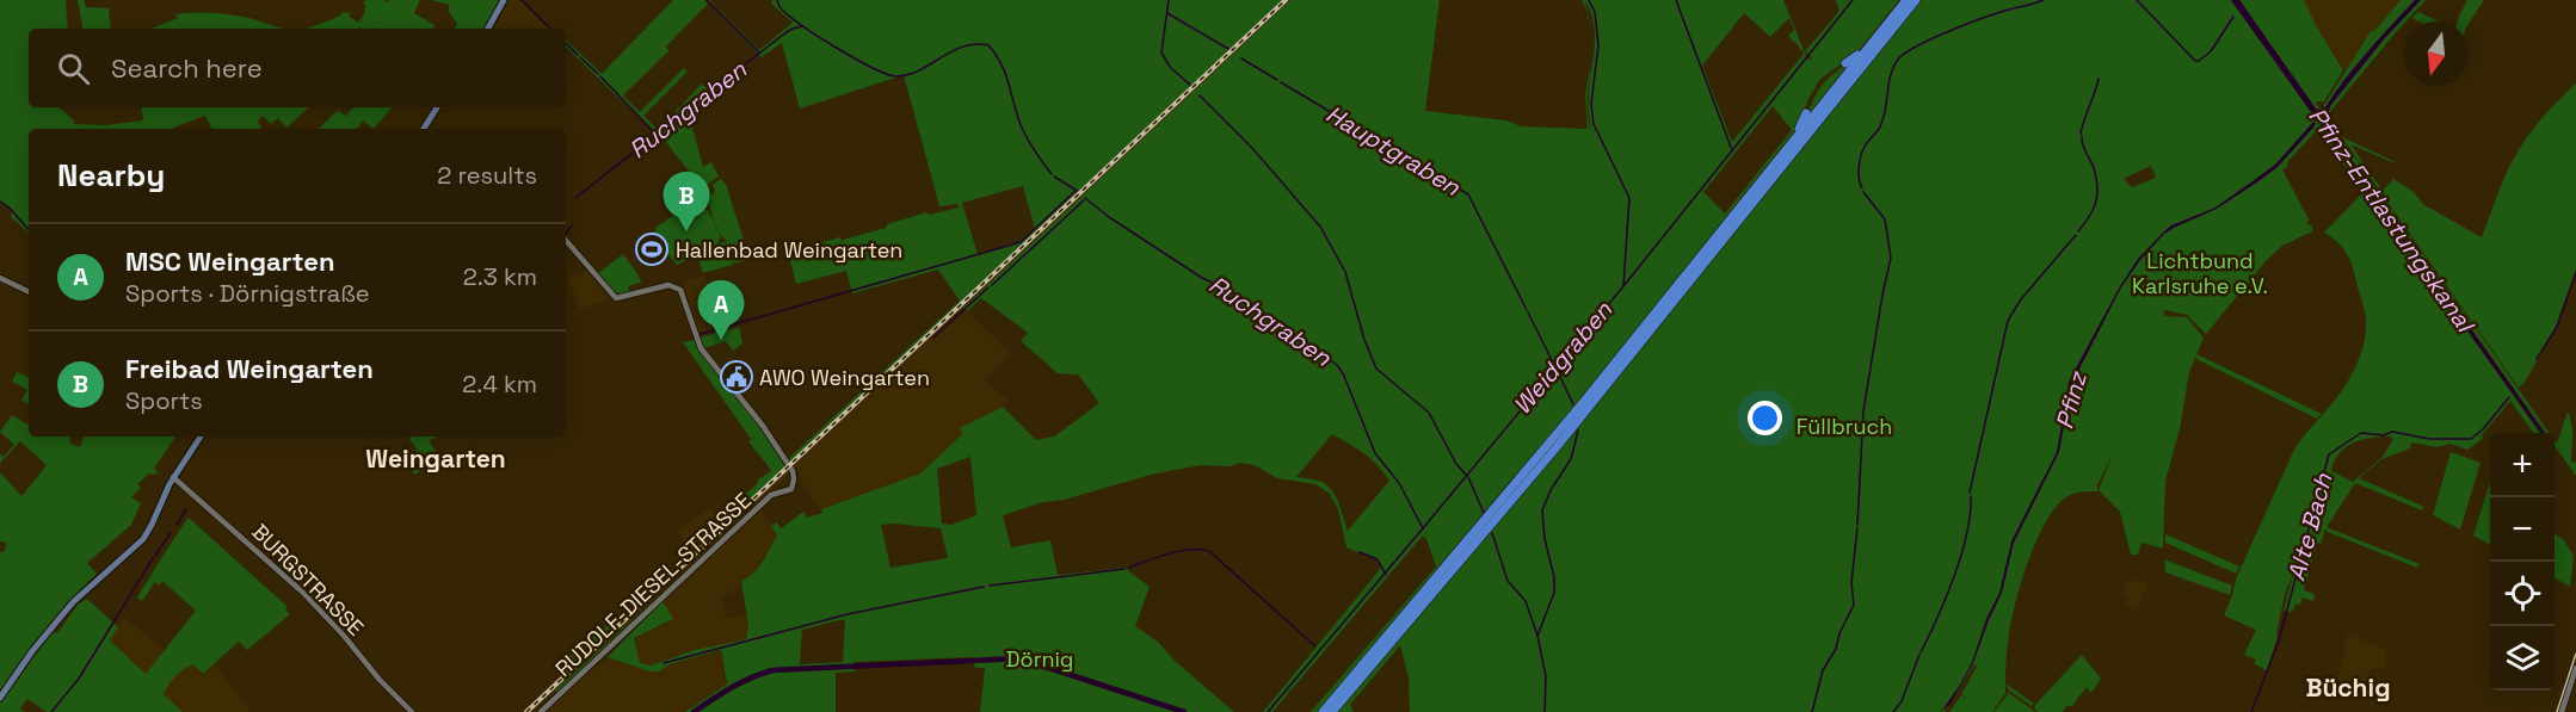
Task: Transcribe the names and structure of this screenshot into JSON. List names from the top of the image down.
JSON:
{
  "streets": {
    "main road": ["BURGSTRASSE", "RUDOLF-DIESEL-STRASSE"]
  },
  "districts": ["Weingarten", "Büchig"],
  "water": [
    "Ruchgraben",
    "Hauptgraben",
    "Pfinz-Entlastungskanal",
    "Weidgraben",
    "Pfinz",
    "Alte Bach"
  ],
  "parks": ["Lichtbund Karlsruhe e.V.", "Füllbruch", "Dörnig"],
  "places": {
    "sports": ["Hallenbad Weingarten"],
    "public building": ["AWO Weingarten"]
  },
  "north": "bottom",
  "page": {
    "search": "Search here",
    "heading": ["Nearby", "2 results"],
    "pins": ["B", "A"],
    "list": [
      {
        "mark": "A",
        "name": "MSC Weingarten",
        "note": "Sports · Dörnigstraße",
        "value": "2.3 km"
      },
      {
        "mark": "B",
        "name": "Freibad Weingarten",
        "note": "Sports",
        "value": "2.4 km"
      }
    ],
    "map_buttons": ["+", "−"]
  }
}
